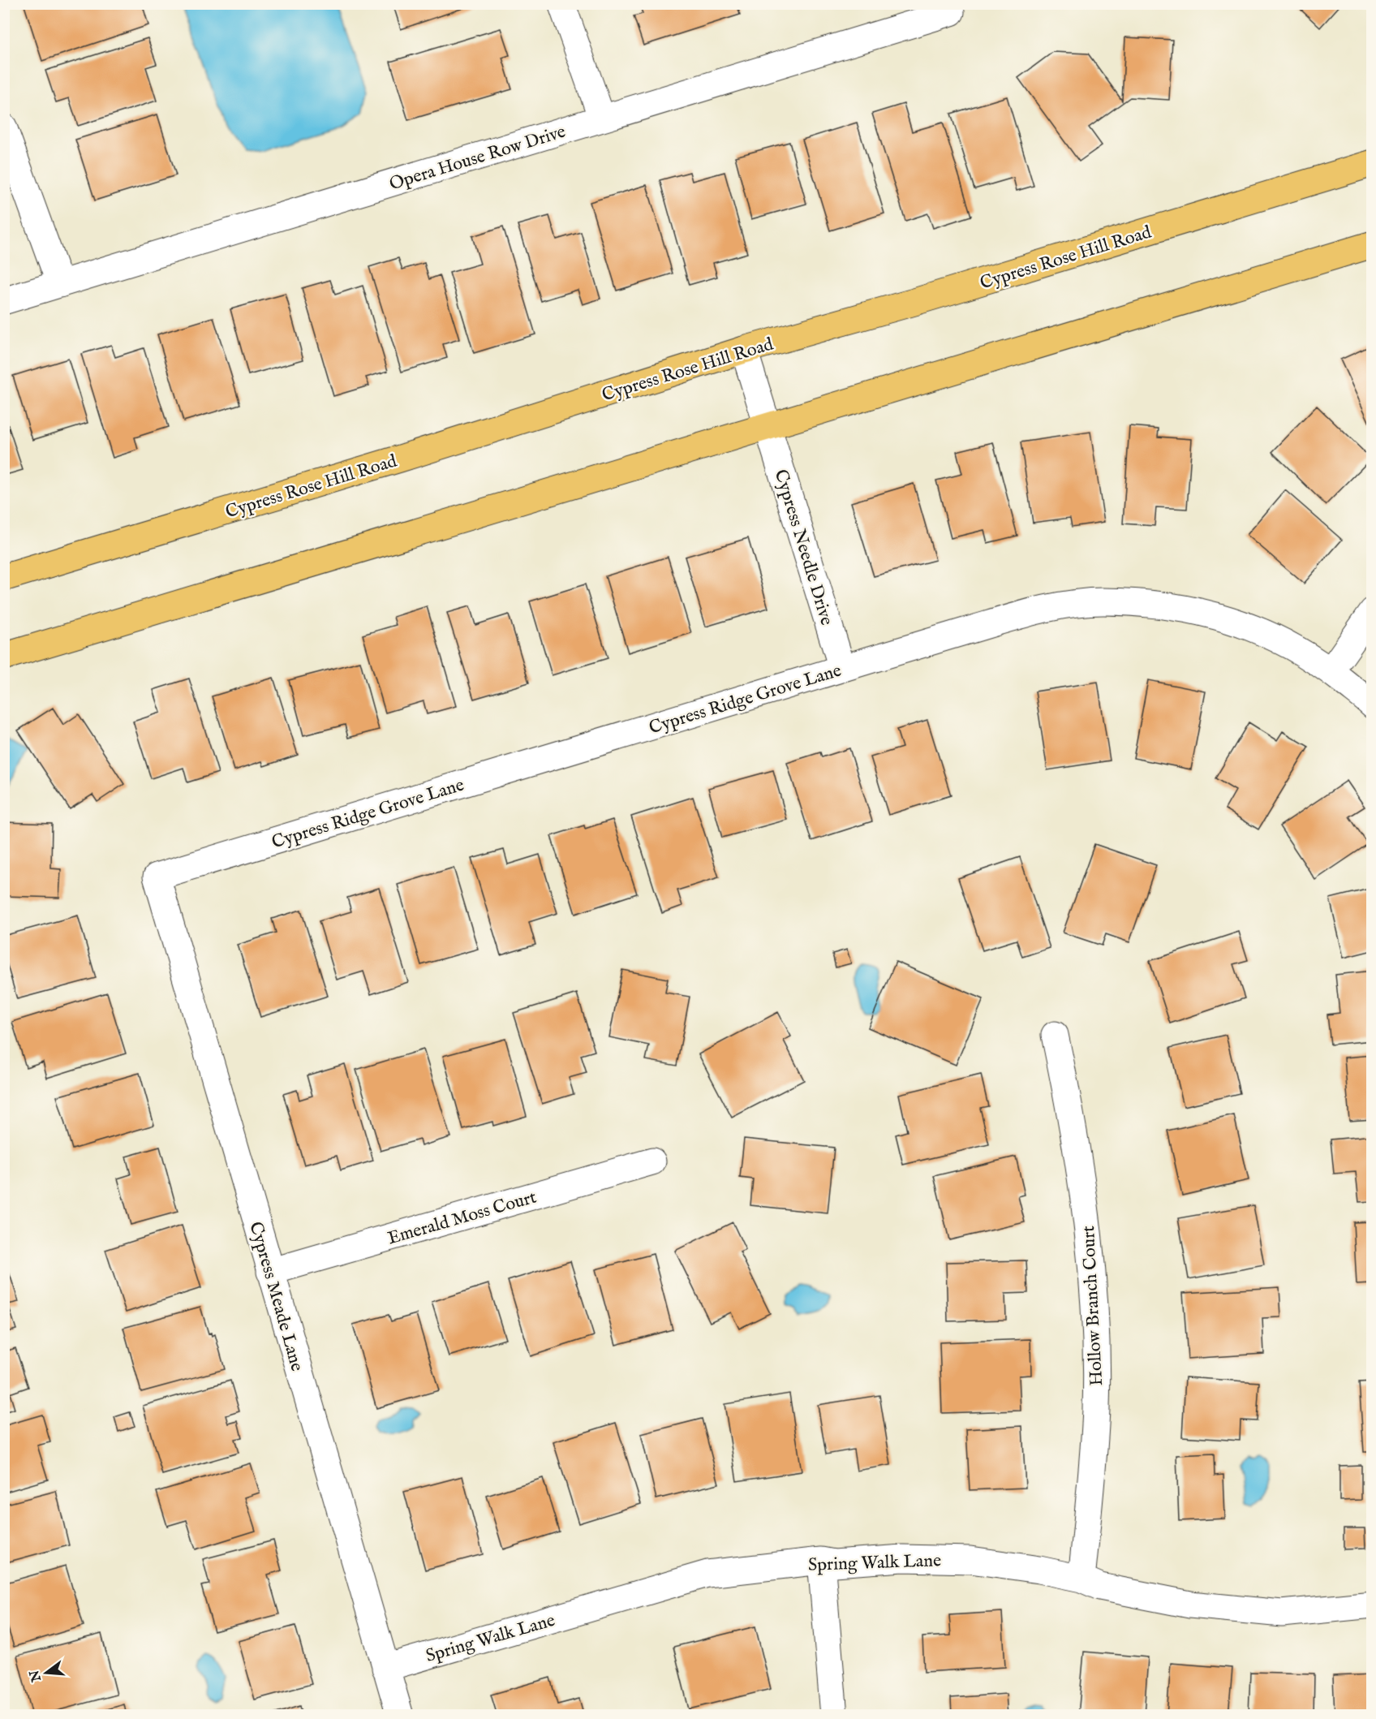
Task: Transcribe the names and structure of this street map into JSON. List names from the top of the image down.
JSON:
{
  "streets": {
    "main road": ["Cypress Rose Hill Road"],
    "street": [
      "Opera House Row Drive",
      "Cypress Needle Drive",
      "Cypress Ridge Grove Lane",
      "Emerald Moss Court",
      "Cypress Meade Lane",
      "Hollow Branch Court",
      "Spring Walk Lane"
    ]
  },
  "crossings": [
    ["Cypress Rose Hill Road", "Cypress Needle Drive"],
    ["Cypress Needle Drive", "Cypress Ridge Grove Lane"],
    ["Cypress Ridge Grove Lane", "Cypress Meade Lane"],
    ["Emerald Moss Court", "Cypress Meade Lane"],
    ["Cypress Meade Lane", "Spring Walk Lane"],
    ["Hollow Branch Court", "Spring Walk Lane"]
  ],
  "north": "left"
}
